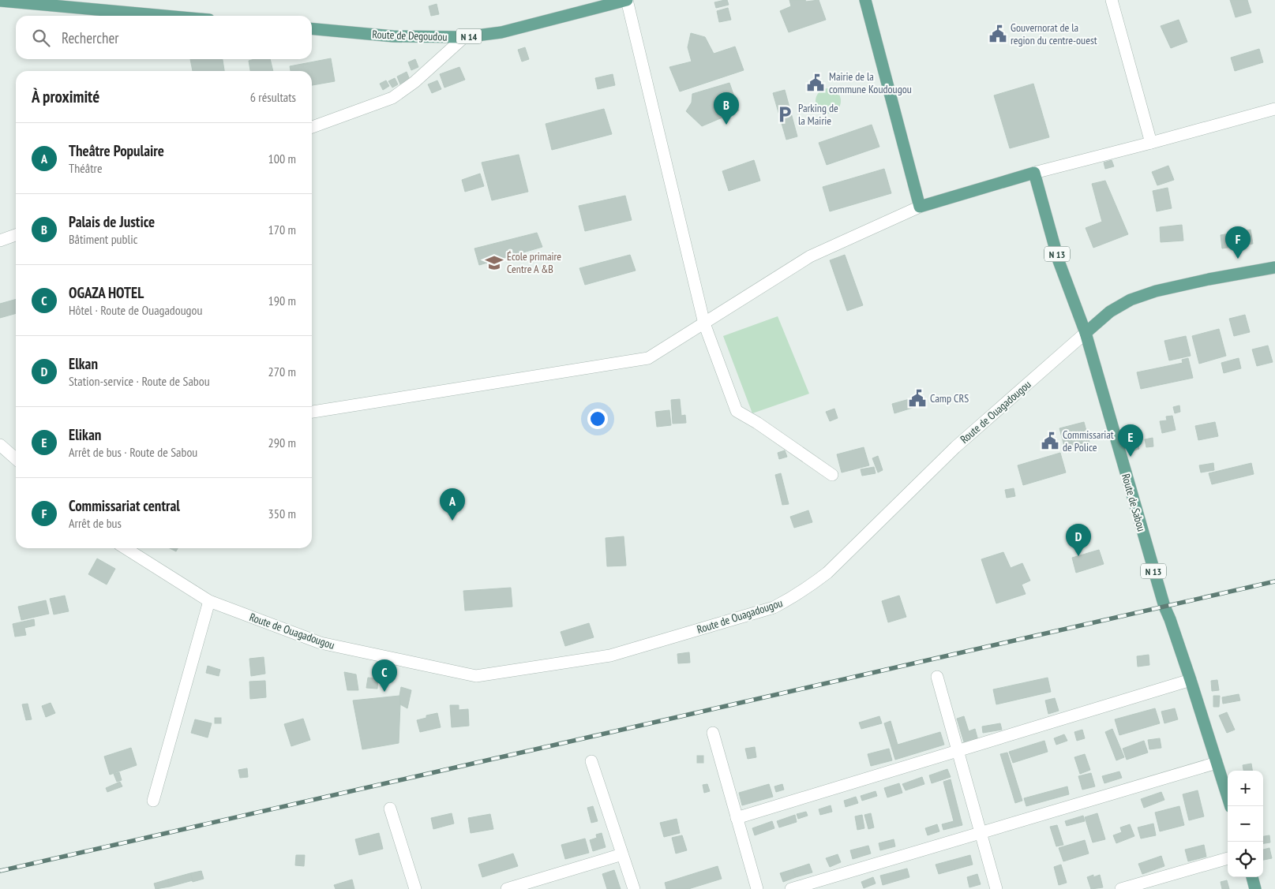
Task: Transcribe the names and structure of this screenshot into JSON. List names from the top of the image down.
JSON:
{
  "streets": {
    "main road": [
      "Route de Degoudou",
      "N 14",
      "N 13",
      "Route de Ouagadougou",
      "Route de Sabou"
    ]
  },
  "crossings": [
    ["Route de Ouagadougou", "Route de Sabou"]
  ],
  "places": {
    "public building": [
      "Gouvernorat de la region du centre-ouest",
      "Mairie de la commune Koudougou",
      "Camp CRS",
      "Commissariat de Police"
    ],
    "parking": ["Parking de la Mairie"],
    "school or university": ["École primaire Centre A &B"]
  },
  "page": {
    "search": "Rechercher",
    "heading": ["À proximité", "6 résultats"],
    "pins": [
      "B",
      "F",
      "E",
      "A",
      "D",
      "C"
    ],
    "list": [
      {
        "mark": "A",
        "name": "Theâtre Populaire",
        "note": "Théâtre",
        "value": "100 m"
      },
      {
        "mark": "B",
        "name": "Palais de Justice",
        "note": "Bâtiment public",
        "value": "170 m"
      },
      {
        "mark": "C",
        "name": "OGAZA HOTEL",
        "note": "Hôtel · Route de Ouagadougou",
        "value": "190 m"
      },
      {
        "mark": "D",
        "name": "Elkan",
        "note": "Station-service · Route de Sabou",
        "value": "270 m"
      },
      {
        "mark": "E",
        "name": "Elikan",
        "note": "Arrêt de bus · Route de Sabou",
        "value": "290 m"
      },
      {
        "mark": "F",
        "name": "Commissariat central",
        "note": "Arrêt de bus",
        "value": "350 m"
      }
    ],
    "map_buttons": ["+", "−"]
  }
}
